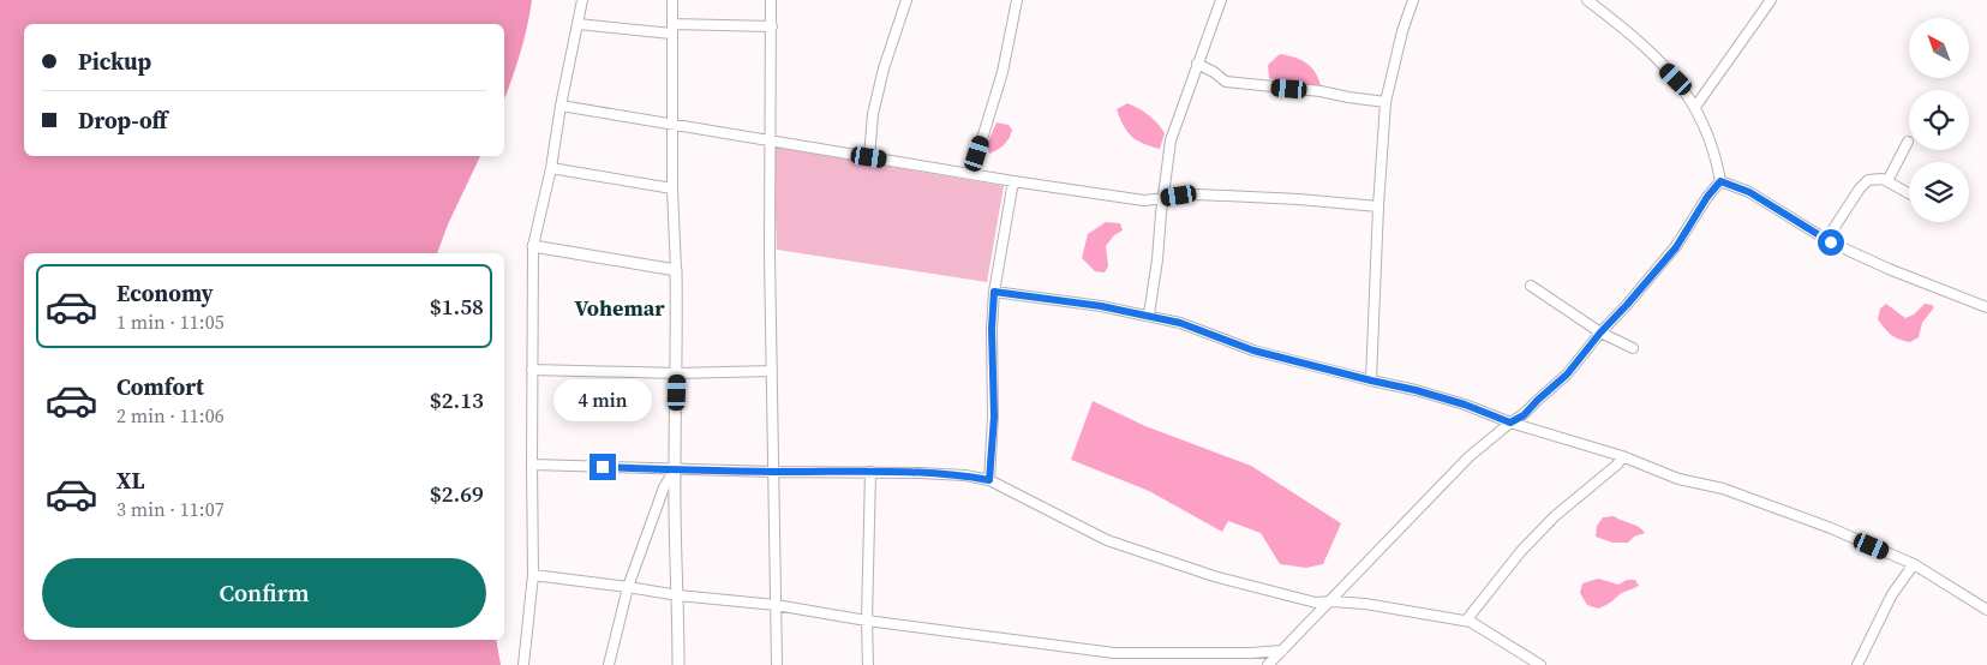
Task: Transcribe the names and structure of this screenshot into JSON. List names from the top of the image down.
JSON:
{
  "districts": ["Vohemar"],
  "north": "top left",
  "page": {
    "banner": ["Pickup", "Drop-off"],
    "list": [
      {
        "name": "Economy",
        "note": "1 min · 11:05",
        "value": "$1.58"
      },
      {
        "name": "Comfort",
        "note": "2 min · 11:06",
        "value": "$2.13"
      },
      {
        "name": "XL",
        "note": "3 min · 11:07",
        "value": "$2.69"
      }
    ],
    "bubble": "4 min",
    "buttons": "Confirm"
  }
}
